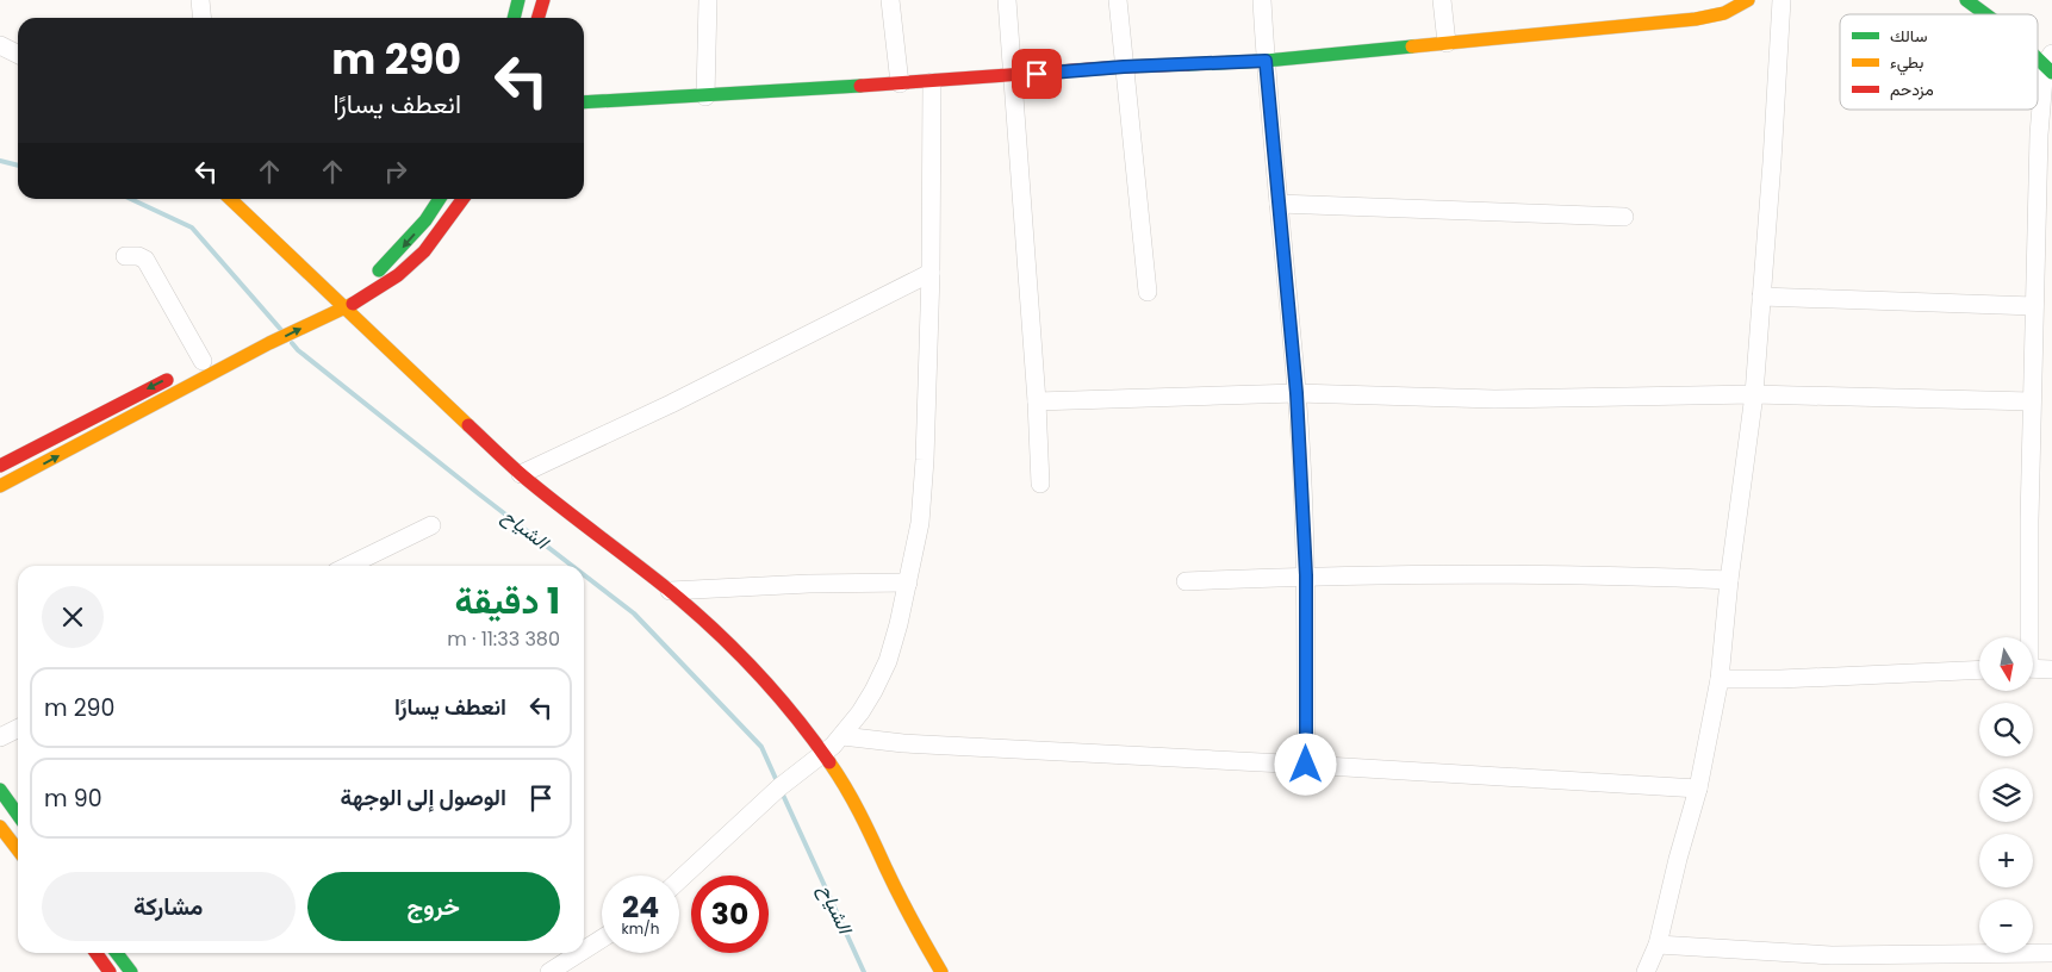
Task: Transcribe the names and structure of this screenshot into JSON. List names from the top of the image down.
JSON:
{
  "water": ["الشياح"],
  "legend": ["سالك", "بطيء", "مزدحم"],
  "north": "bottom",
  "page": {
    "turn": ["290 m", "انعطف يسارًا"],
    "heading": ["1 دقيقة", "380 m · 11:33"],
    "map_buttons": ["+", "−"],
    "list": [
      {
        "name": "انعطف يسارًا",
        "value": "290 m"
      },
      {
        "name": "الوصول إلى الوجهة",
        "value": "90 m"
      }
    ],
    "buttons": ["خروج", "مشاركة"],
    "speed": "24 km/h",
    "limit": "30"
  }
}
